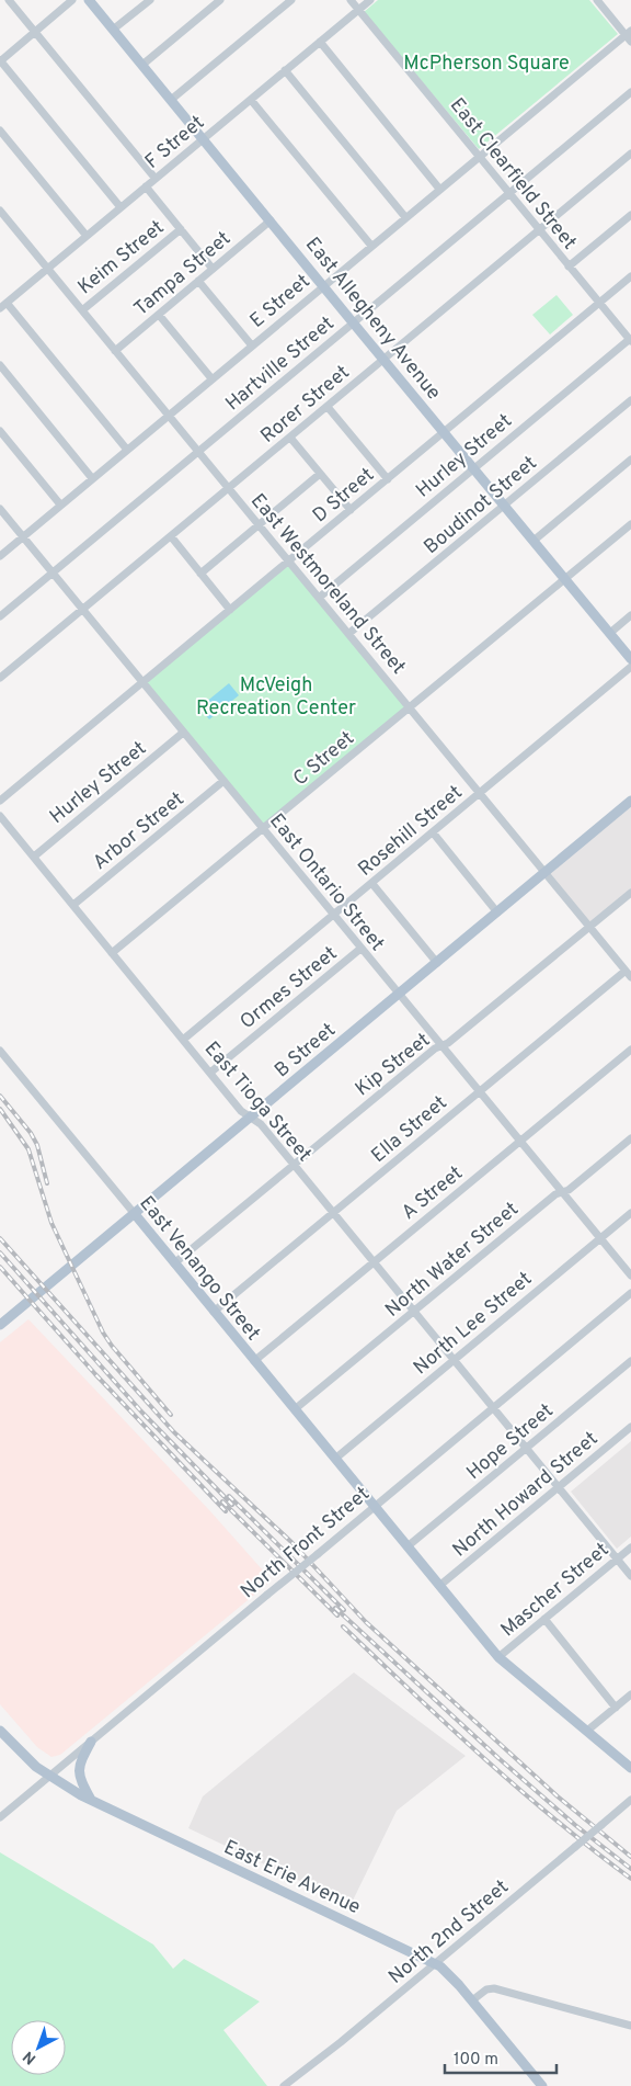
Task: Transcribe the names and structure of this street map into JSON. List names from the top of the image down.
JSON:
{
  "streets": {
    "main road": [
      "East Allegheny Avenue",
      "B Street",
      "East Venango Street",
      "East Erie Avenue"
    ],
    "street": [
      "F Street",
      "East Clearfield Street",
      "Keim Street",
      "Tampa Street",
      "E Street",
      "Hartville Street",
      "Rorer Street",
      "Hurley Street",
      "D Street",
      "Boudinot Street",
      "East Westmoreland Street",
      "C Street",
      "Arbor Street",
      "Rosehill Street",
      "East Ontario Street",
      "Ormes Street",
      "Kip Street",
      "East Tioga Street",
      "Ella Street",
      "A Street",
      "North Water Street",
      "North Lee Street",
      "Hope Street",
      "North Howard Street",
      "North Front Street",
      "Mascher Street",
      "North 2nd Street"
    ]
  },
  "crossings": [
    ["F Street", "East Clearfield Street"],
    ["F Street", "East Allegheny Avenue"],
    ["F Street", "East Westmoreland Street"],
    ["East Clearfield Street", "E Street"],
    ["East Clearfield Street", "Hartville Street"],
    ["East Clearfield Street", "Rorer Street"],
    ["East Clearfield Street", "Hurley Street"],
    ["East Clearfield Street", "D Street"],
    ["Keim Street", "East Westmoreland Street"],
    ["Tampa Street", "East Allegheny Avenue"],
    ["Tampa Street", "East Westmoreland Street"],
    ["E Street", "East Allegheny Avenue"],
    ["E Street", "East Westmoreland Street"],
    ["E Street", "East Ontario Street"],
    ["East Allegheny Avenue", "Hartville Street"],
    ["East Allegheny Avenue", "Rorer Street"],
    ["East Allegheny Avenue", "Hurley Street"],
    ["East Allegheny Avenue", "D Street"],
    ["East Allegheny Avenue", "Boudinot Street"],
    ["East Allegheny Avenue", "C Street"],
    ["Hartville Street", "East Westmoreland Street"],
    ["Hartville Street", "East Ontario Street"],
    ["Rorer Street", "East Westmoreland Street"],
    ["Rorer Street", "East Ontario Street"],
    ["Hurley Street", "East Westmoreland Street"],
    ["Hurley Street", "East Ontario Street"],
    ["Hurley Street", "East Tioga Street"],
    ["D Street", "East Westmoreland Street"],
    ["D Street", "East Ontario Street"],
    ["Boudinot Street", "East Westmoreland Street"],
    ["East Westmoreland Street", "C Street"],
    ["East Westmoreland Street", "Rosehill Street"],
    ["East Westmoreland Street", "B Street"],
    ["East Westmoreland Street", "Kip Street"],
    ["East Westmoreland Street", "Ella Street"],
    ["C Street", "East Ontario Street"],
    ["C Street", "East Tioga Street"],
    ["Arbor Street", "East Ontario Street"],
    ["Arbor Street", "East Tioga Street"],
    ["Rosehill Street", "East Ontario Street"],
    ["Rosehill Street", "East Tioga Street"],
    ["East Ontario Street", "Ormes Street"],
    ["East Ontario Street", "B Street"],
    ["East Ontario Street", "Kip Street"],
    ["East Ontario Street", "Ella Street"],
    ["East Ontario Street", "A Street"],
    ["East Ontario Street", "North Water Street"],
    ["East Ontario Street", "North Lee Street"],
    ["Ormes Street", "East Tioga Street"],
    ["B Street", "East Tioga Street"],
    ["B Street", "East Venango Street"],
    ["Kip Street", "East Tioga Street"],
    ["Kip Street", "East Venango Street"],
    ["East Tioga Street", "Ella Street"],
    ["East Tioga Street", "A Street"],
    ["East Tioga Street", "North Water Street"],
    ["East Tioga Street", "North Lee Street"],
    ["East Tioga Street", "Hope Street"],
    ["East Tioga Street", "North Howard Street"],
    ["East Tioga Street", "North Front Street"],
    ["East Tioga Street", "Mascher Street"],
    ["Ella Street", "East Venango Street"],
    ["A Street", "East Venango Street"],
    ["North Water Street", "East Venango Street"],
    ["East Venango Street", "North Lee Street"],
    ["East Venango Street", "Hope Street"],
    ["East Venango Street", "North Howard Street"],
    ["East Venango Street", "North Front Street"],
    ["East Venango Street", "Mascher Street"],
    ["North Front Street", "East Erie Avenue"],
    ["East Erie Avenue", "North 2nd Street"]
  ],
  "parks": ["McPherson Square", "McVeigh Recreation Center"],
  "scale_bar": "100 m",
  "north": "bottom left"
}
